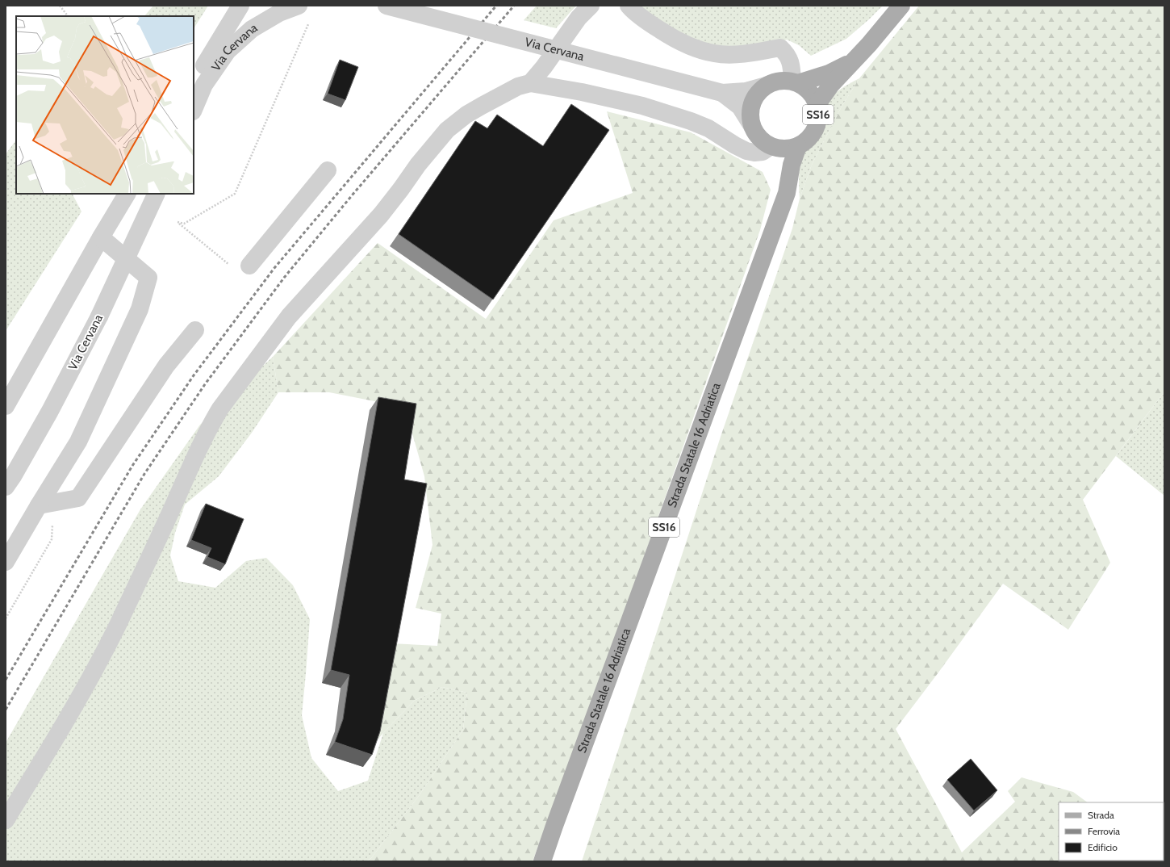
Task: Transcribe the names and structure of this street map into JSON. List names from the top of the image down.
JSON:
{
  "streets": {
    "main road": ["SS16", "Strada Statale 16 Adriatica"],
    "street": ["Via Cervana"]
  },
  "crossings": [
    ["Via Cervana", "SS16"],
    ["SS16", "Strada Statale 16 Adriatica"]
  ],
  "legend": ["Strada", "Ferrovia", "Edificio"]
}
